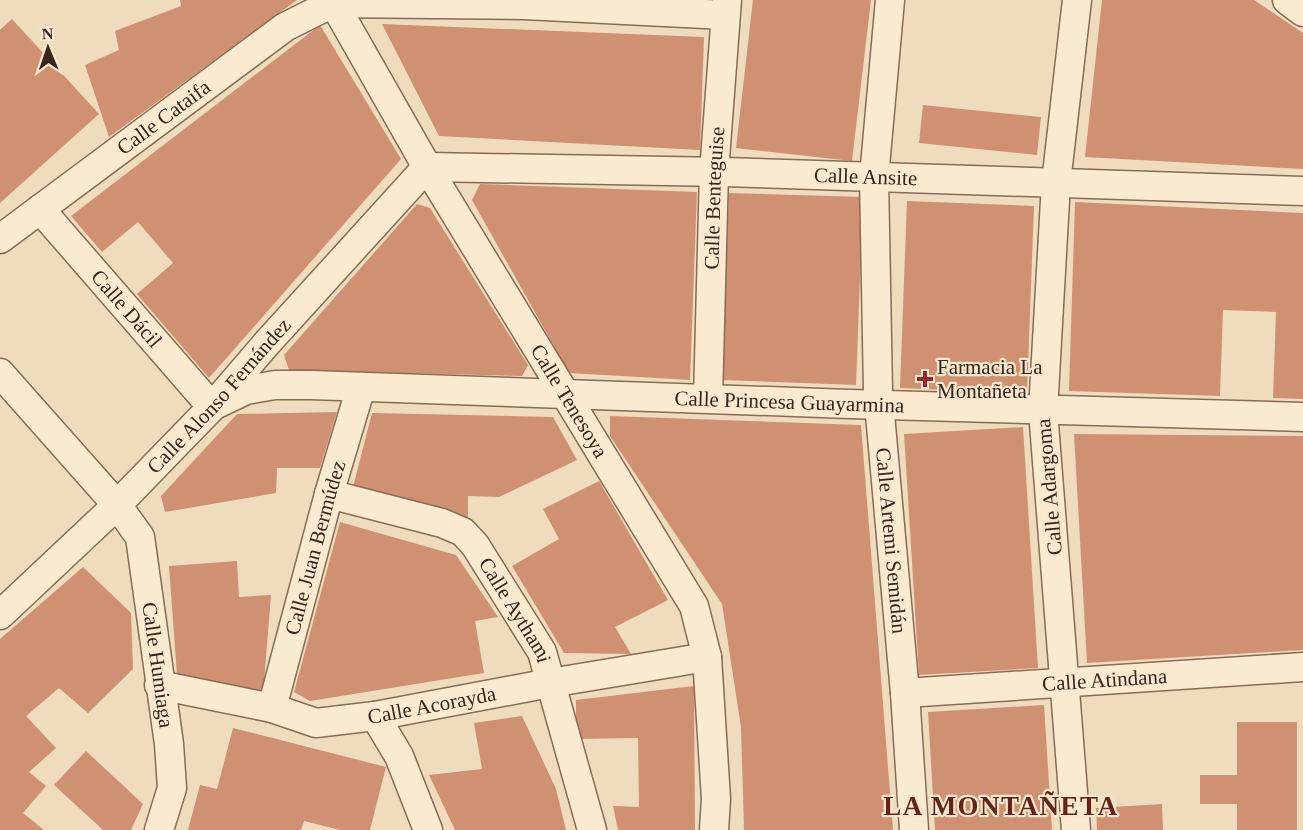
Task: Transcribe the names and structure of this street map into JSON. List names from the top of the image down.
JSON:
{
  "streets": {
    "street": [
      "Calle Cataifa",
      "Calle Ansite",
      "Calle Benteguise",
      "Calle Dácil",
      "Calle Alonso Fernández",
      "Calle Tenesoya",
      "Calle Princesa Guayarmina",
      "Calle Adargoma",
      "Calle Artemi Semidán",
      "Calle Juan Bermúdez",
      "Calle Aythami",
      "Calle Humiaga",
      "Calle Atindana",
      "Calle Acorayda"
    ]
  },
  "crossings": [
    ["Calle Cataifa", "Calle Dácil"],
    ["Calle Cataifa", "Calle Tenesoya"],
    ["Calle Ansite", "Calle Benteguise"],
    ["Calle Ansite", "Calle Alonso Fernández"],
    ["Calle Ansite", "Calle Tenesoya"],
    ["Calle Ansite", "Calle Adargoma"],
    ["Calle Ansite", "Calle Artemi Semidán"],
    ["Calle Benteguise", "Calle Princesa Guayarmina"],
    ["Calle Dácil", "Calle Alonso Fernández"],
    ["Calle Dácil", "Calle Princesa Guayarmina"],
    ["Calle Alonso Fernández", "Calle Tenesoya"],
    ["Calle Alonso Fernández", "Calle Princesa Guayarmina"],
    ["Calle Alonso Fernández", "Calle Humiaga"],
    ["Calle Tenesoya", "Calle Princesa Guayarmina"],
    ["Calle Tenesoya", "Calle Acorayda"],
    ["Calle Princesa Guayarmina", "Calle Adargoma"],
    ["Calle Princesa Guayarmina", "Calle Artemi Semidán"],
    ["Calle Princesa Guayarmina", "Calle Juan Bermúdez"],
    ["Calle Adargoma", "Calle Atindana"],
    ["Calle Artemi Semidán", "Calle Atindana"],
    ["Calle Juan Bermúdez", "Calle Aythami"],
    ["Calle Juan Bermúdez", "Calle Acorayda"],
    ["Calle Aythami", "Calle Acorayda"],
    ["Calle Humiaga", "Calle Acorayda"]
  ],
  "districts": ["LA MONTAÑETA"],
  "places": {
    "health": ["Farmacia La Montañeta"]
  },
  "north": "top"
}
